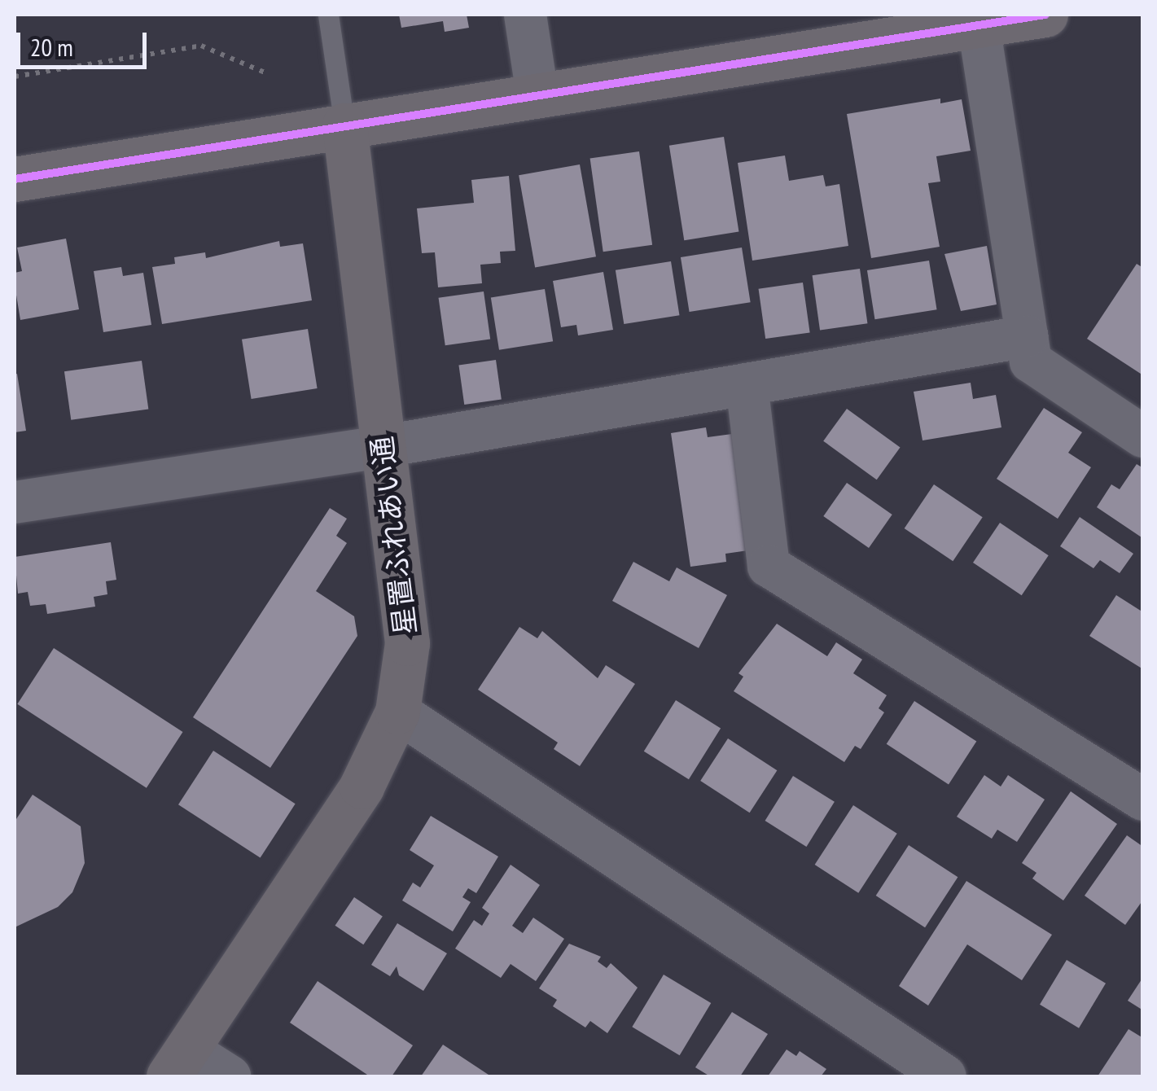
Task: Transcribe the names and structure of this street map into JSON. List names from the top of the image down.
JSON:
{
  "streets": {
    "street": ["星置ふれあい通"]
  },
  "scale_bar": "20 m"
}
